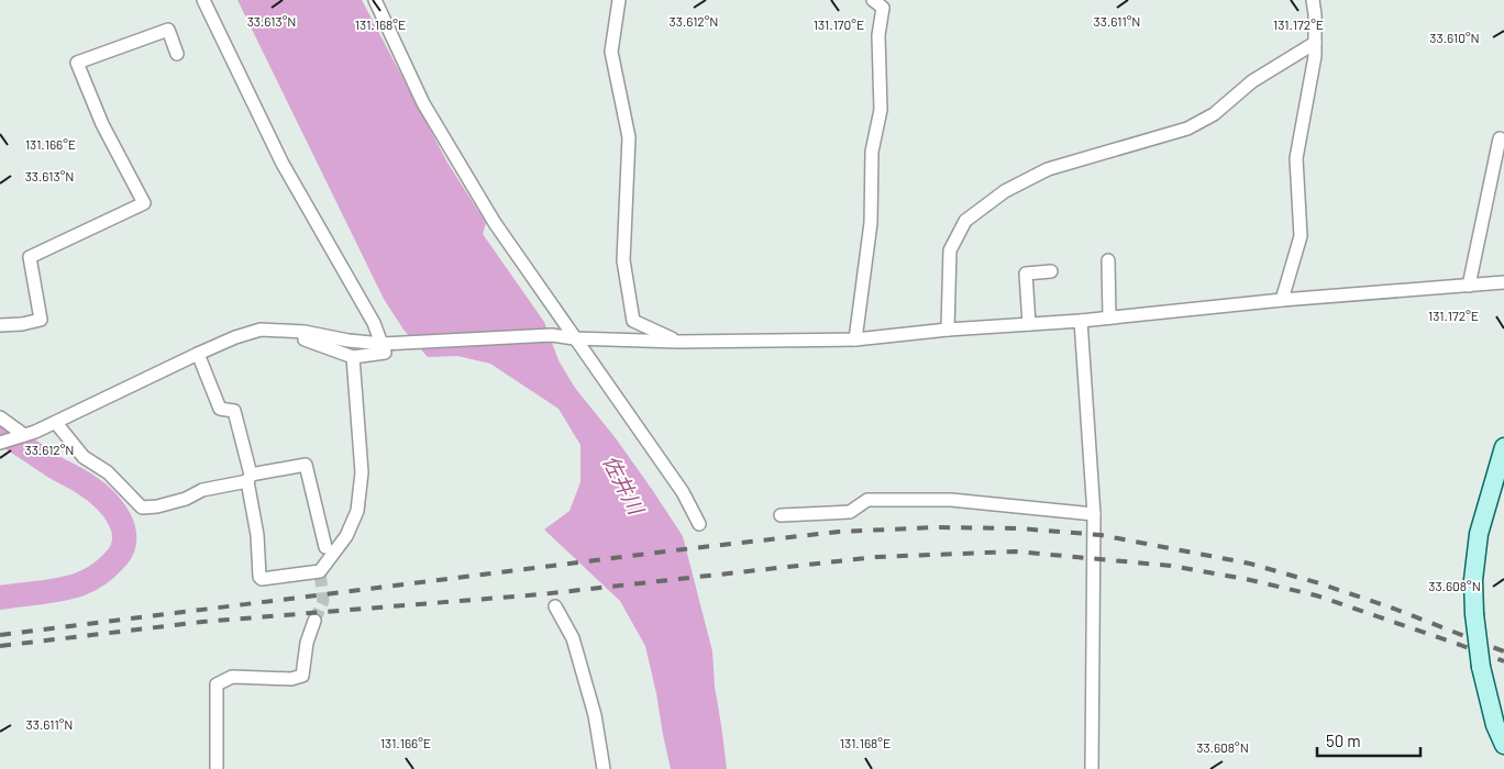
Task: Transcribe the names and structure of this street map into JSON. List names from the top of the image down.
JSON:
{
  "water": ["佐井川"],
  "scale_bar": "50 m",
  "coordinates": [
    "33.612°N",
    "33.613°N",
    "33.611°N",
    "131.168°E",
    "131.170°E",
    "131.172°E",
    "33.610°N",
    "131.166°E",
    "33.608°N"
  ]
}
